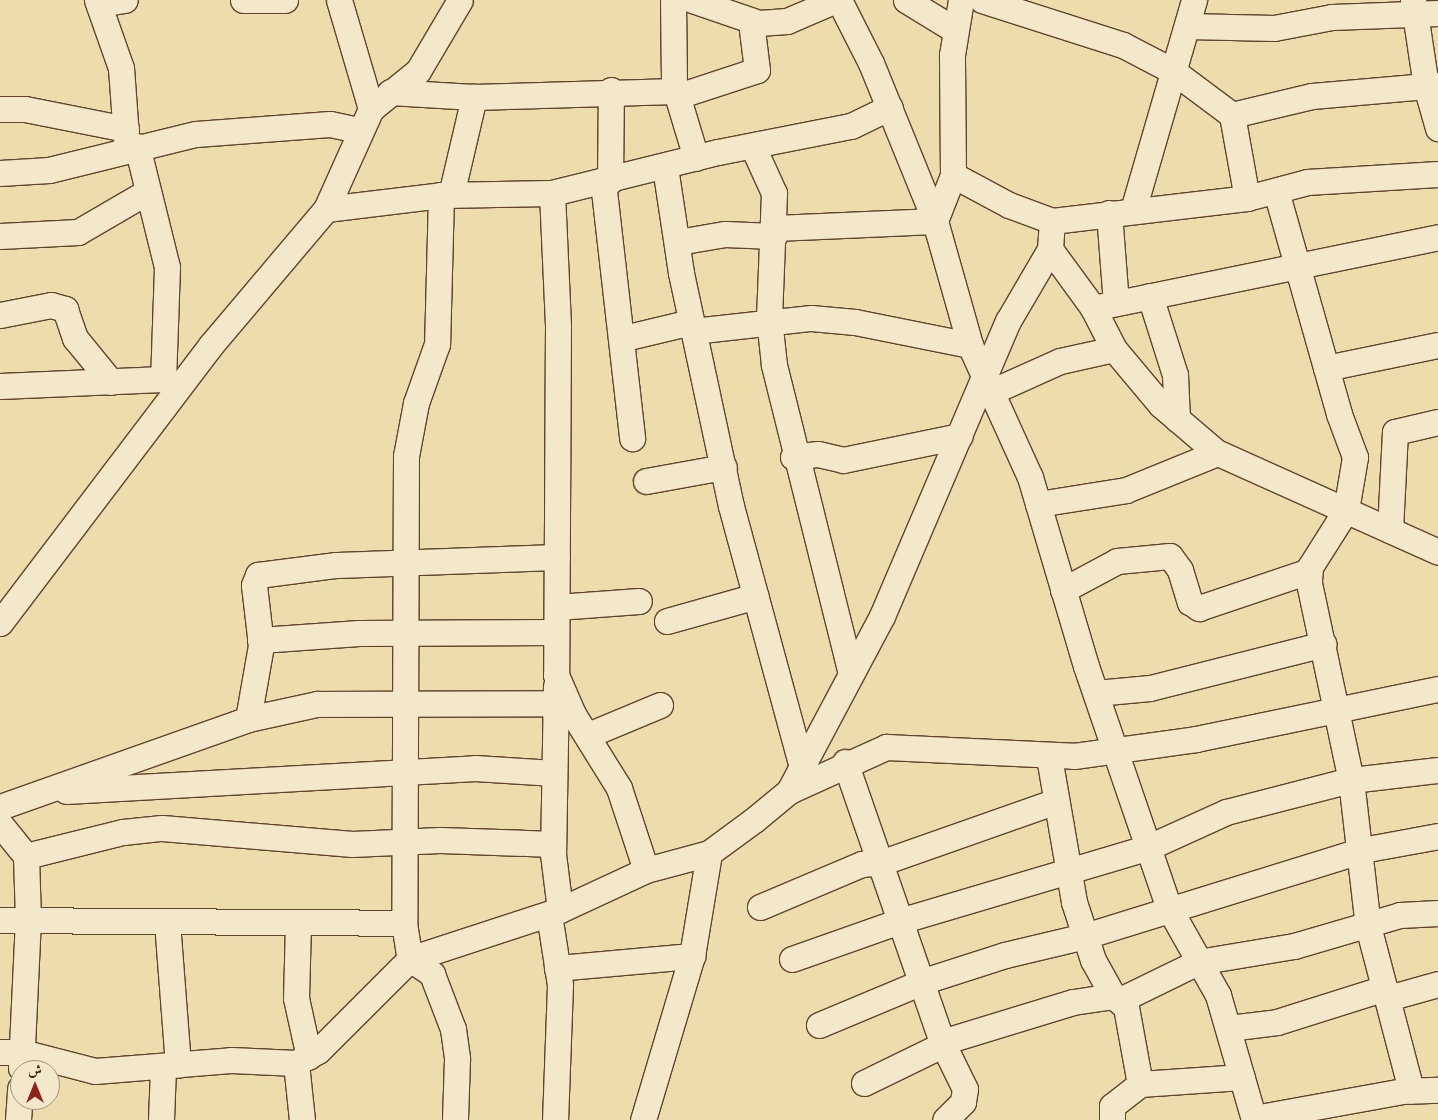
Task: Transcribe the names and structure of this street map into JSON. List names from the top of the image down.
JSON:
{
  "north": "top"
}
